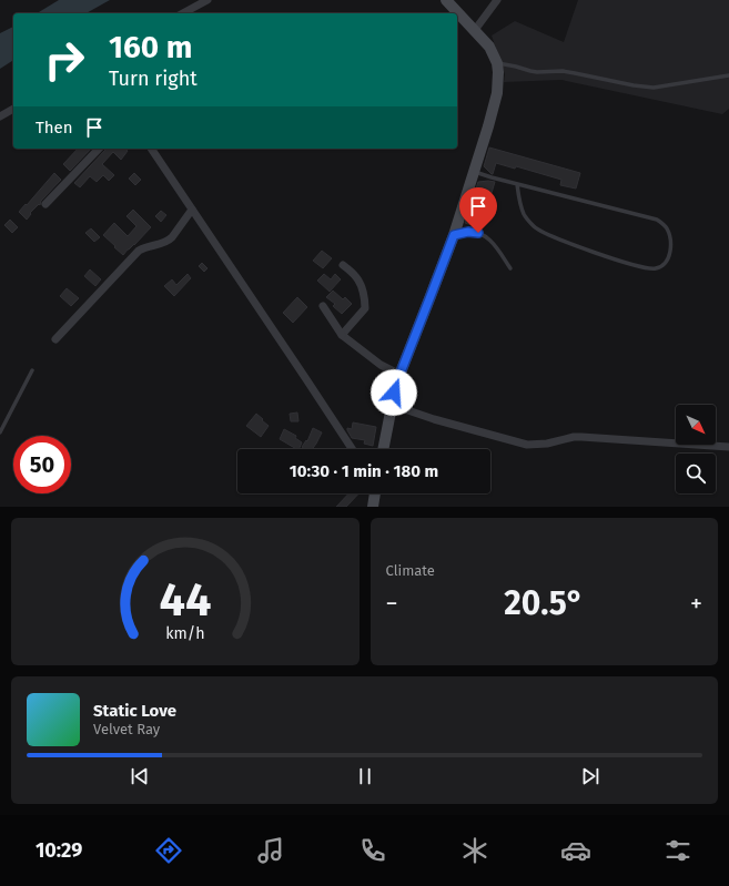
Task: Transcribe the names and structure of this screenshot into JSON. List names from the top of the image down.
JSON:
{
  "north": "bottom right",
  "page": {
    "turn": ["160 m", "Turn right"],
    "then": "Then",
    "limit": "50",
    "trip": "10:30 · 1 min · 180 m",
    "tile": "Climate",
    "heat": ["−", "20.5°", "+"],
    "song": ["Static Love", "Velvet Ray"],
    "tabs": "10:29",
    "gauge": ["44", "km/h"]
  }
}
